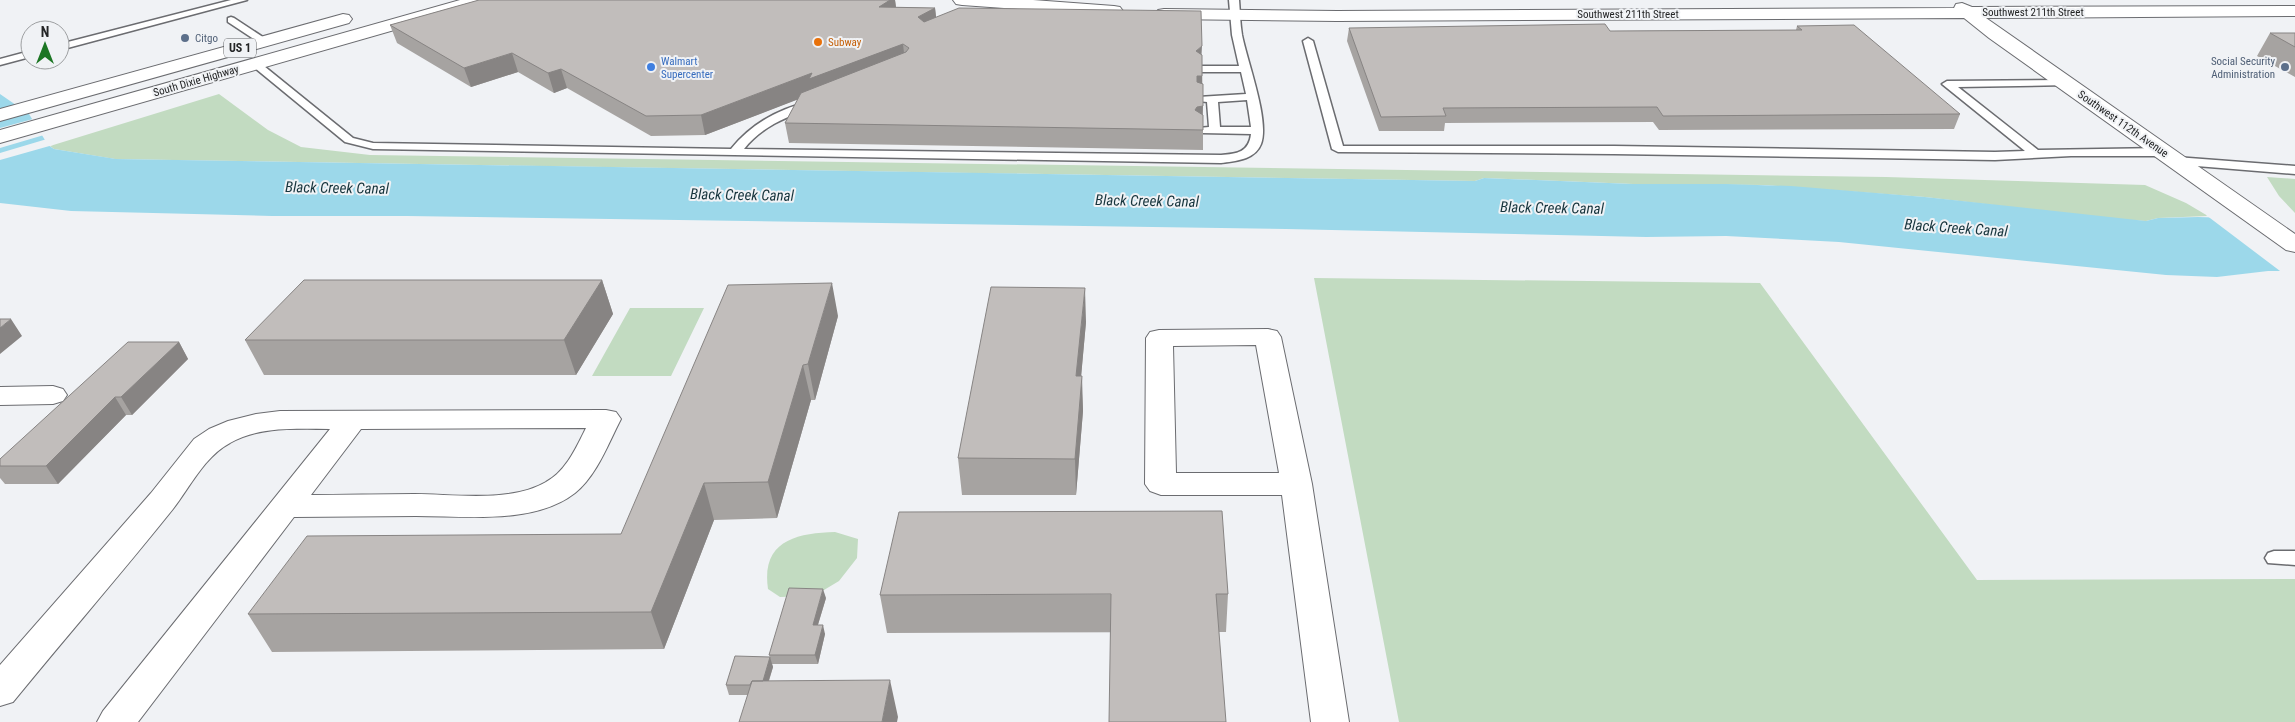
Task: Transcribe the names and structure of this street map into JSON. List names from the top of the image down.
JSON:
{
  "streets": {
    "main road": [
      "Southwest 211th Street",
      "US 1",
      "South Dixie Highway",
      "Southwest 112th Avenue"
    ]
  },
  "crossings": [
    ["Southwest 211th Street", "Southwest 112th Avenue"]
  ],
  "water": ["Black Creek Canal"],
  "places": [
    "Citgo",
    "Subway",
    "Walmart Supercenter",
    "Social Security Administration"
  ],
  "north": "top"
}
